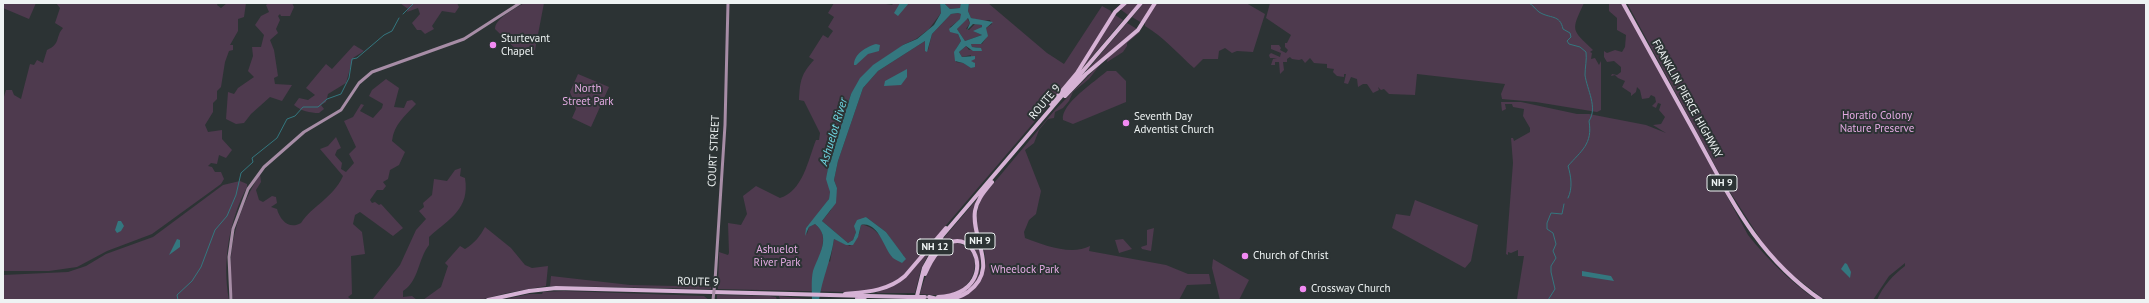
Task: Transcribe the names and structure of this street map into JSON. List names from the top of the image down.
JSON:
{
  "streets": {
    "highway": [
      "FRANKLIN PIERCE HIGHWAY",
      "ROUTE 9",
      "NH 9",
      "NH 12"
    ],
    "main road": ["COURT STREET"]
  },
  "crossings": [
    ["ROUTE 9", "NH 9"],
    ["ROUTE 9", "NH 12"],
    ["NH 9", "NH 12"]
  ],
  "water": ["Ashuelot River"],
  "parks": [
    "North Street Park",
    "Horatio Colony Nature Preserve",
    "Ashuelot River Park",
    "Wheelock Park"
  ],
  "places": [
    "Sturtevant Chapel",
    "Seventh Day Adventist Church",
    "Church of Christ",
    "Crossway Church"
  ]
}
